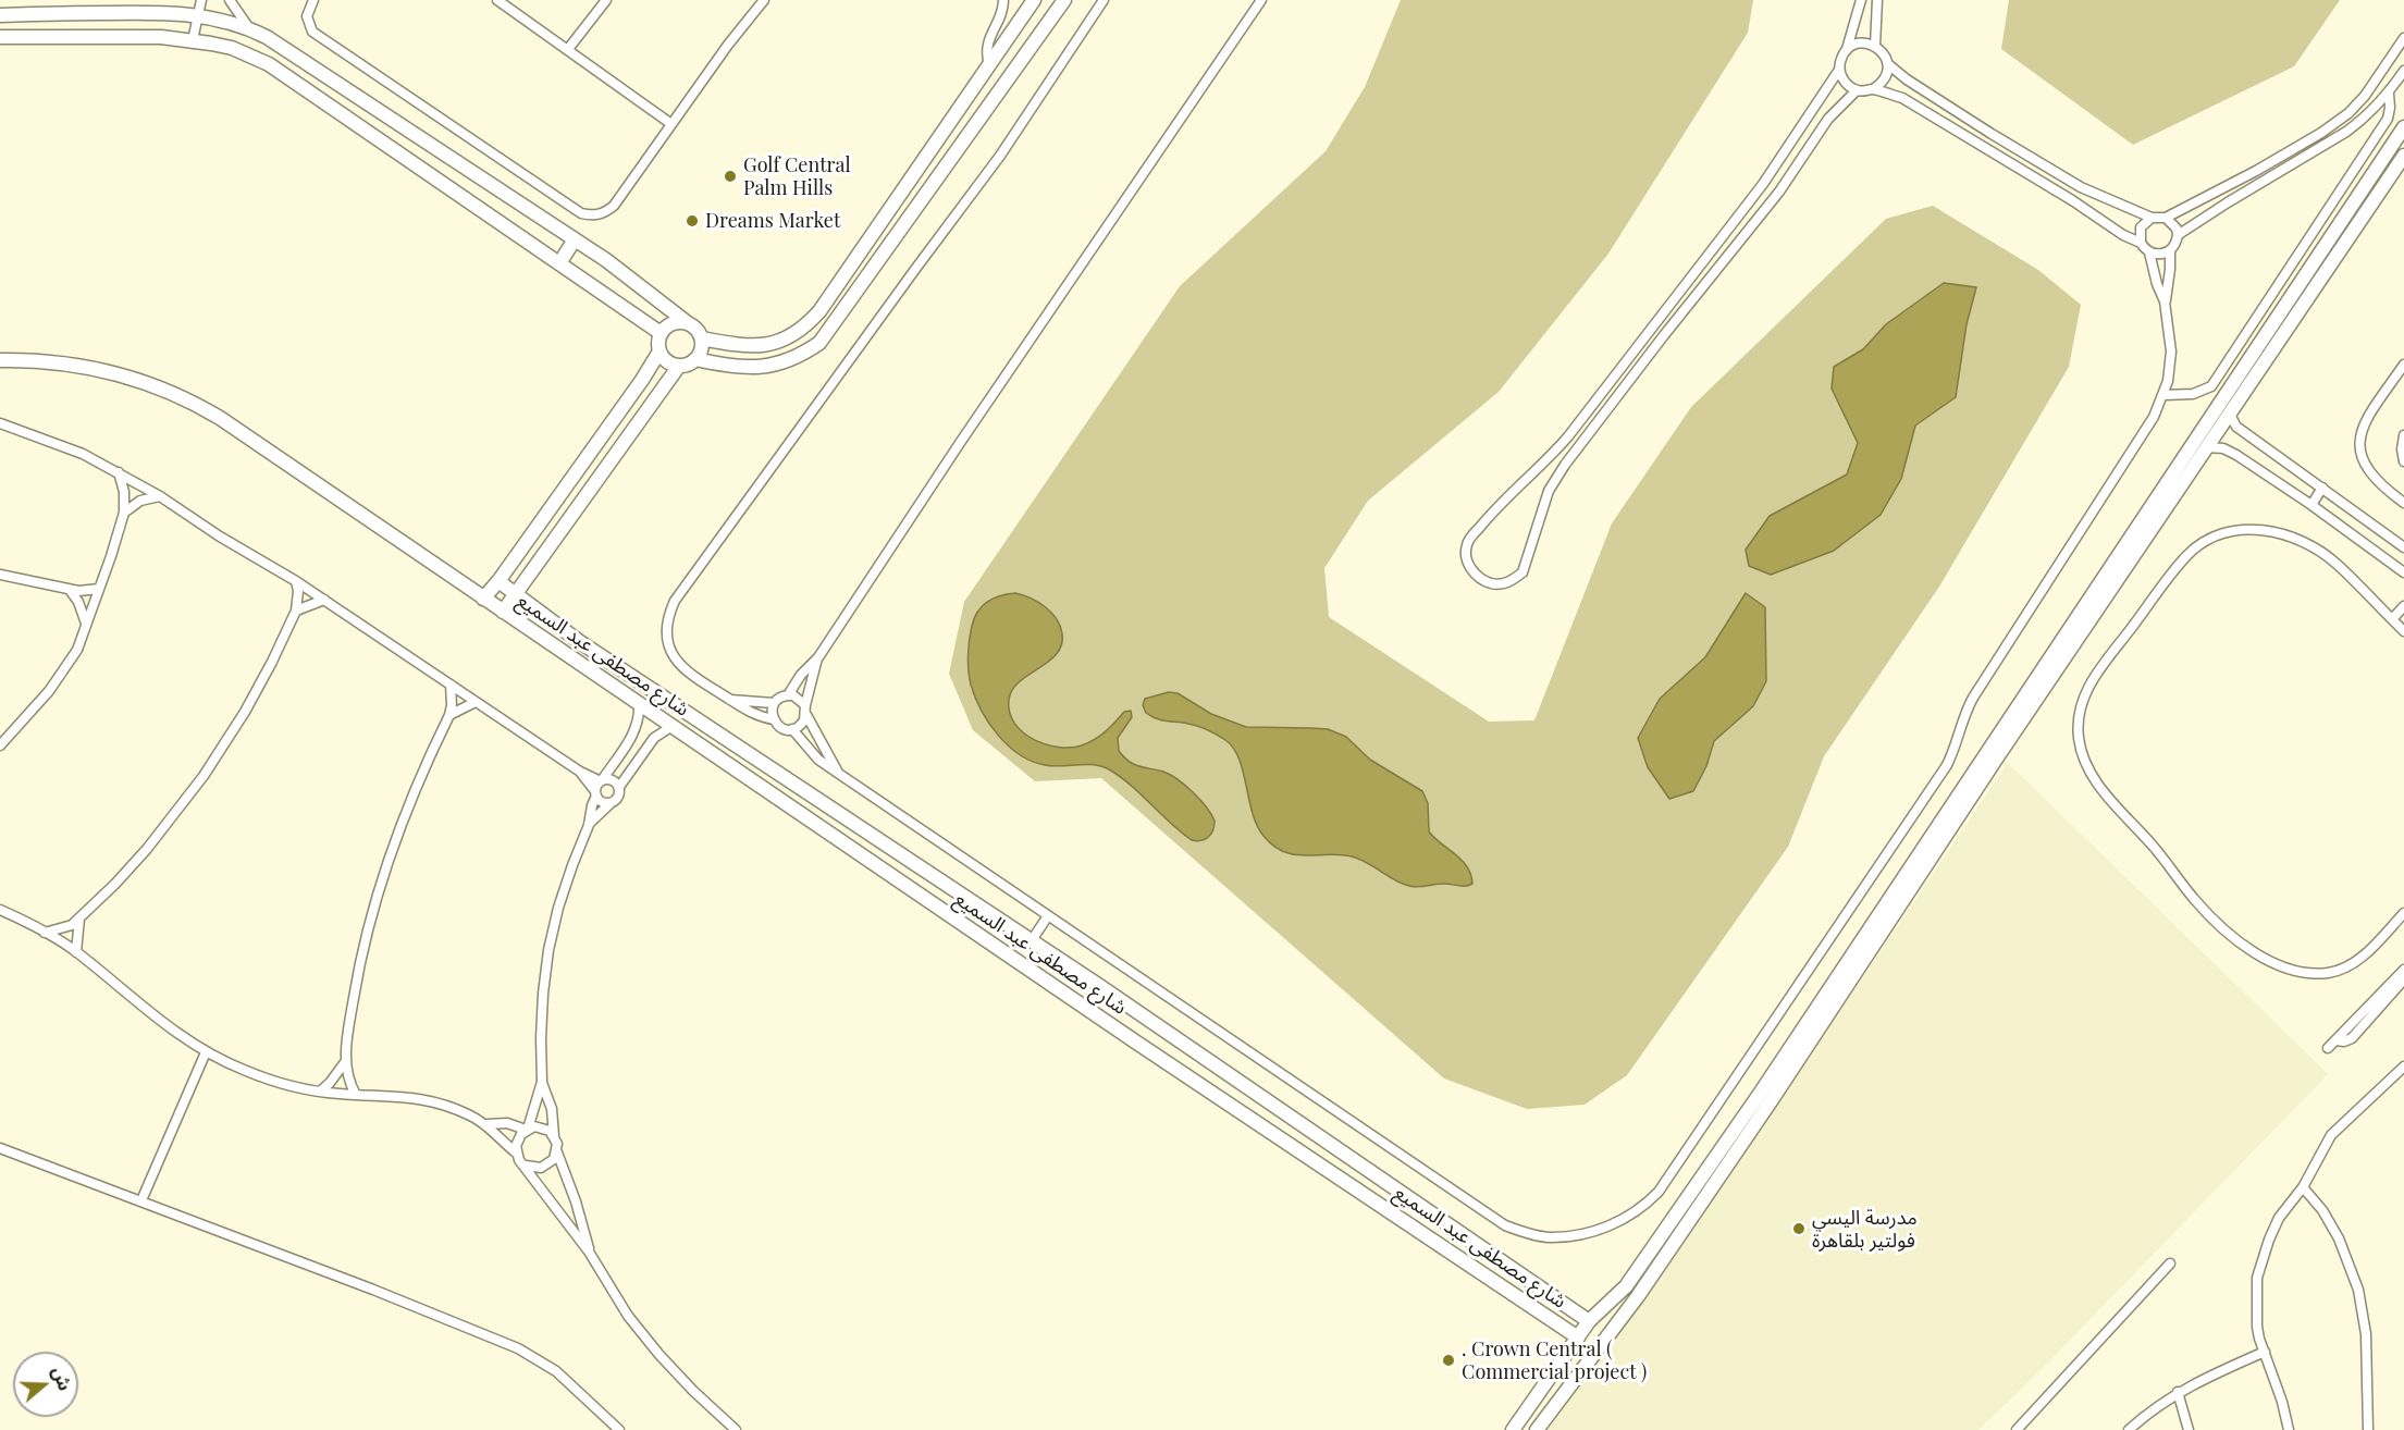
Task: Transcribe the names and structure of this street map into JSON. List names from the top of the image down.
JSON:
{
  "streets": {
    "street": ["شارع مصطفى عبد السميع"]
  },
  "places": [
    "Golf Central Palm Hills",
    "Dreams Market",
    "مدرسة اليسي فولتير بلقاهرة",
    ". Crown Central ( Commercial project )"
  ],
  "north": "right"
}
